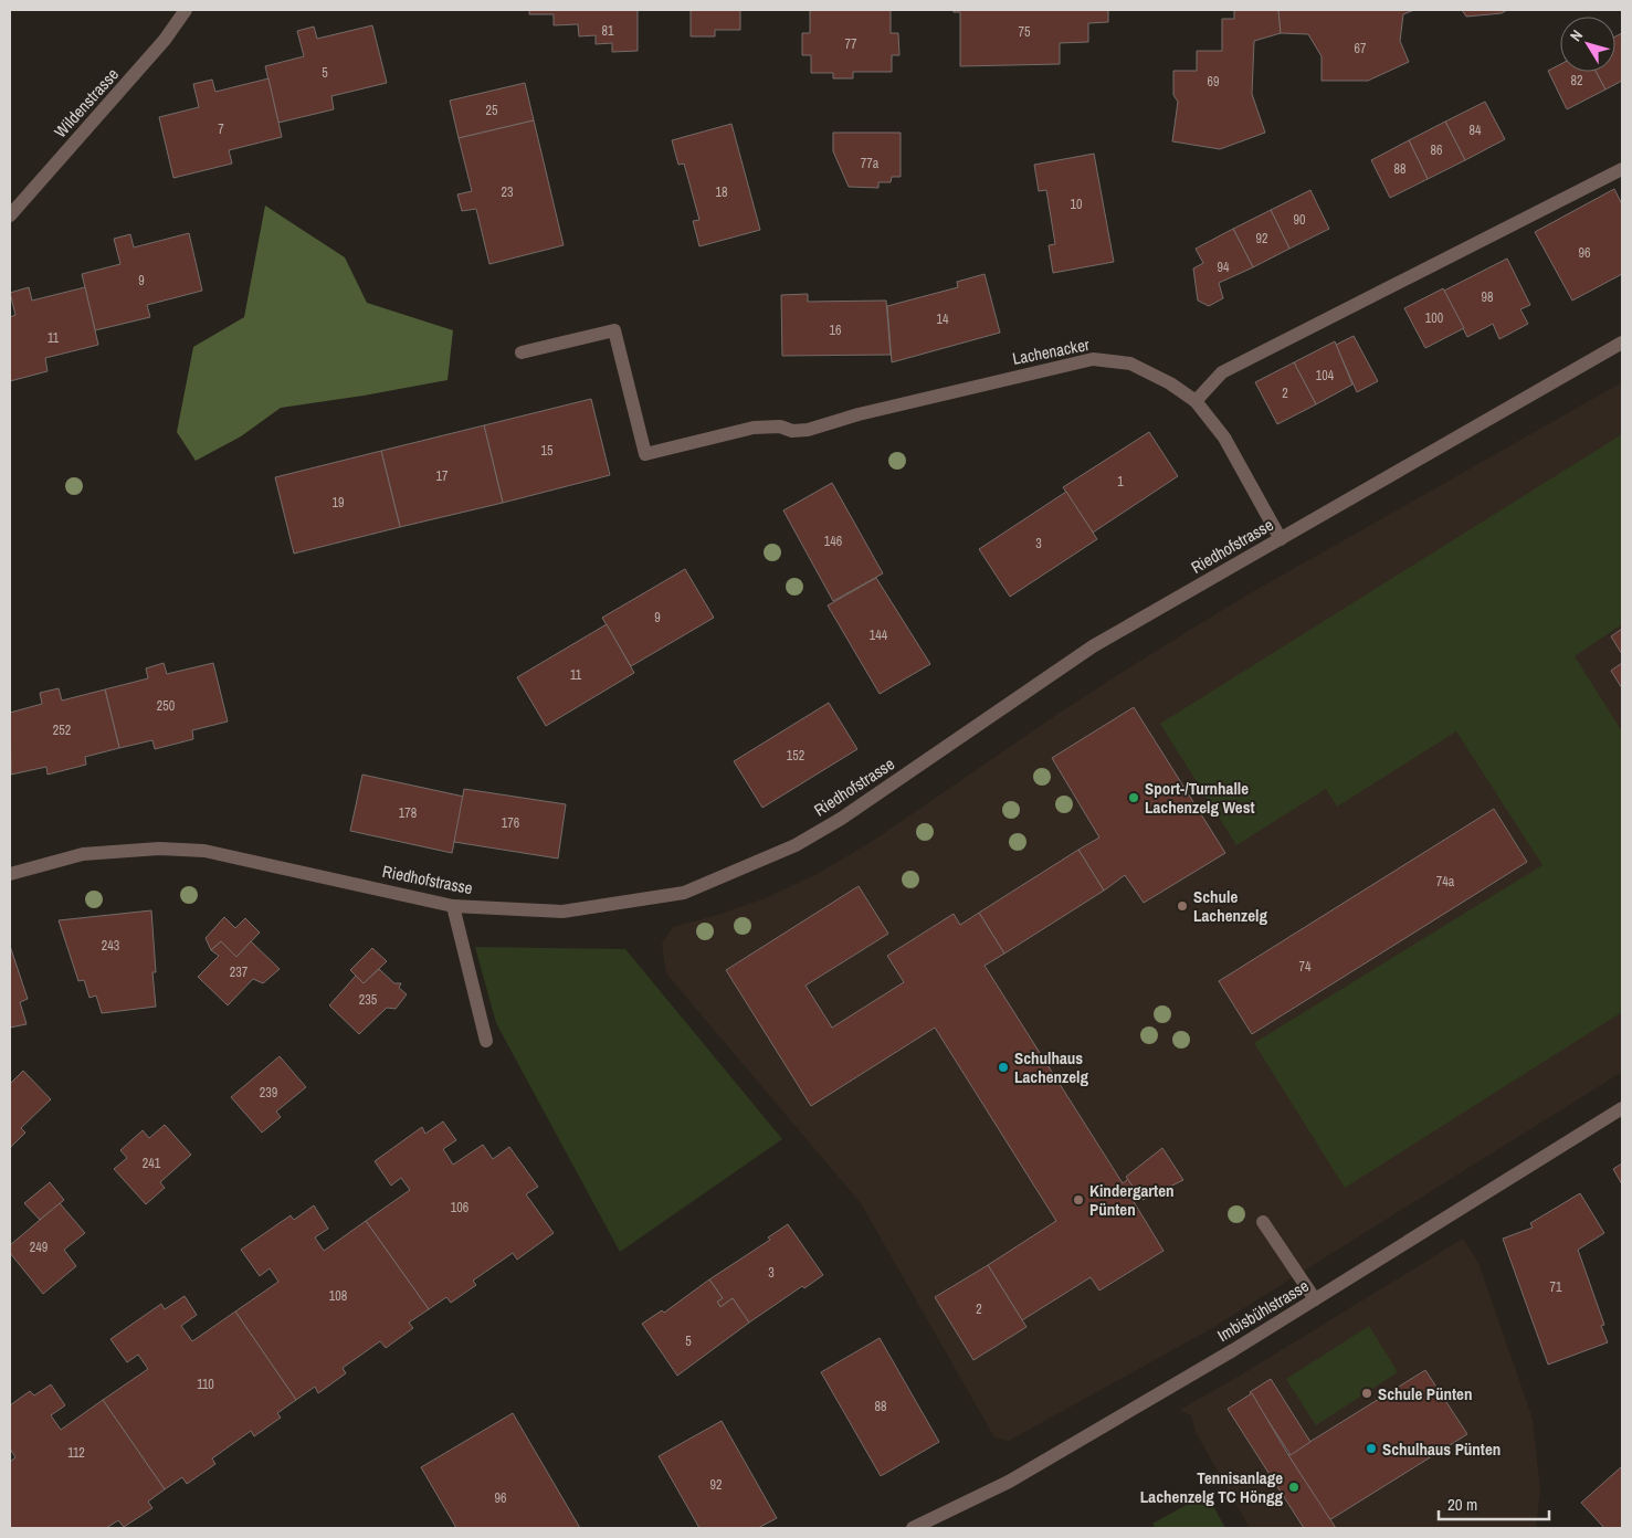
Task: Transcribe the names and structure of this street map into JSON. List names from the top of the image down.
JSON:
{
  "streets": {
    "street": [
      "Wildenstrasse",
      "Lachenacker",
      "Riedhofstrasse",
      "Imbisbühlstrasse"
    ]
  },
  "crossings": [
    ["Lachenacker", "Riedhofstrasse"]
  ],
  "places": [
    "Sport-/Turnhalle Lachenzelg West",
    "Schule Lachenzelg",
    "Schulhaus Lachenzelg",
    "Kindergarten Pünten",
    "Schule Pünten",
    "Schulhaus Pünten",
    "Tennisanlage Lachenzelg TC Höngg"
  ],
  "house_numbers": [
    "81",
    "75",
    "77",
    "67",
    "5",
    "82",
    "69",
    "25",
    "7",
    "84",
    "86",
    "77a",
    "88",
    "23",
    "18",
    "10",
    "90",
    "92",
    "96",
    "94",
    "9",
    "98",
    "100",
    "14",
    "16",
    "11",
    "104",
    "2",
    "15",
    "17",
    "1",
    "19",
    "146",
    "3",
    "9",
    "144",
    "11",
    "250",
    "252",
    "152",
    "178",
    "176",
    "74a",
    "243",
    "74",
    "237",
    "235",
    "239",
    "241",
    "106",
    "249",
    "3",
    "71",
    "108",
    "2",
    "5",
    "110",
    "88",
    "112",
    "92",
    "96"
  ],
  "scale_bar": "20 m",
  "north": "top left"
}
